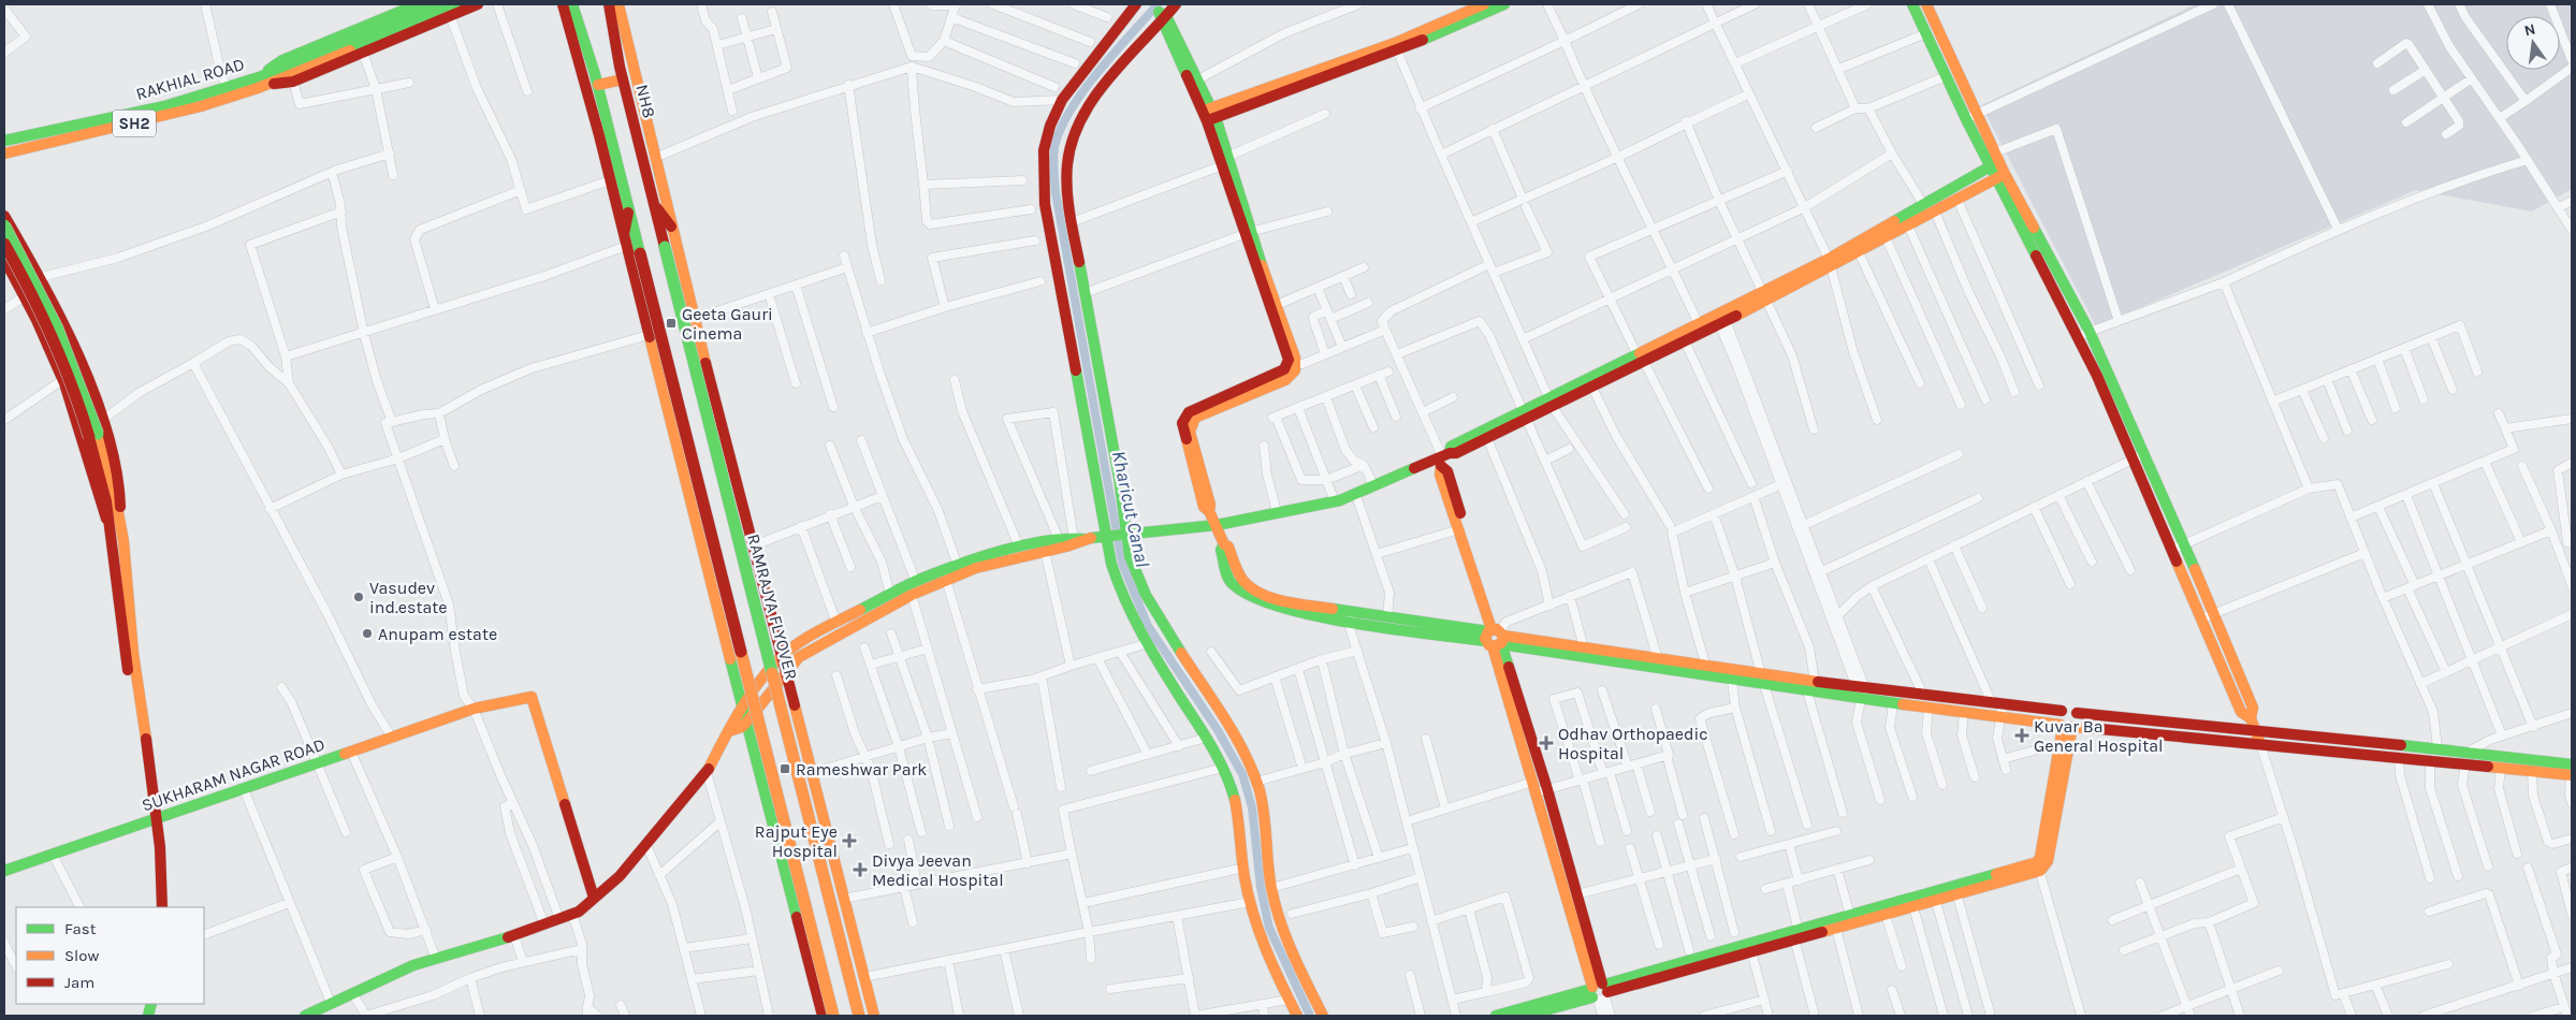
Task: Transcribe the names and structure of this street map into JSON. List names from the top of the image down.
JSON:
{
  "streets": {
    "street": [
      "RAKHIAL ROAD",
      "NH8",
      "SH2",
      "RAMRAJYA FLYOVER",
      "SUKHARAM NAGAR ROAD"
    ]
  },
  "crossings": [
    ["RAKHIAL ROAD", "SH2"],
    ["NH8", "RAMRAJYA FLYOVER"]
  ],
  "water": ["Kharicut Canal"],
  "places": {
    "transit": ["Geeta Gauri Cinema", "Rameshwar Park"],
    "other": ["Vasudev ind.estate", "Anupam estate"],
    "health": [
      "Kuvar Ba General Hospital",
      "Odhav Orthopaedic Hospital",
      "Rajput Eye Hospital",
      "Divya Jeevan Medical Hospital"
    ]
  },
  "legend": ["Fast", "Slow", "Jam"],
  "north": "top"
}
